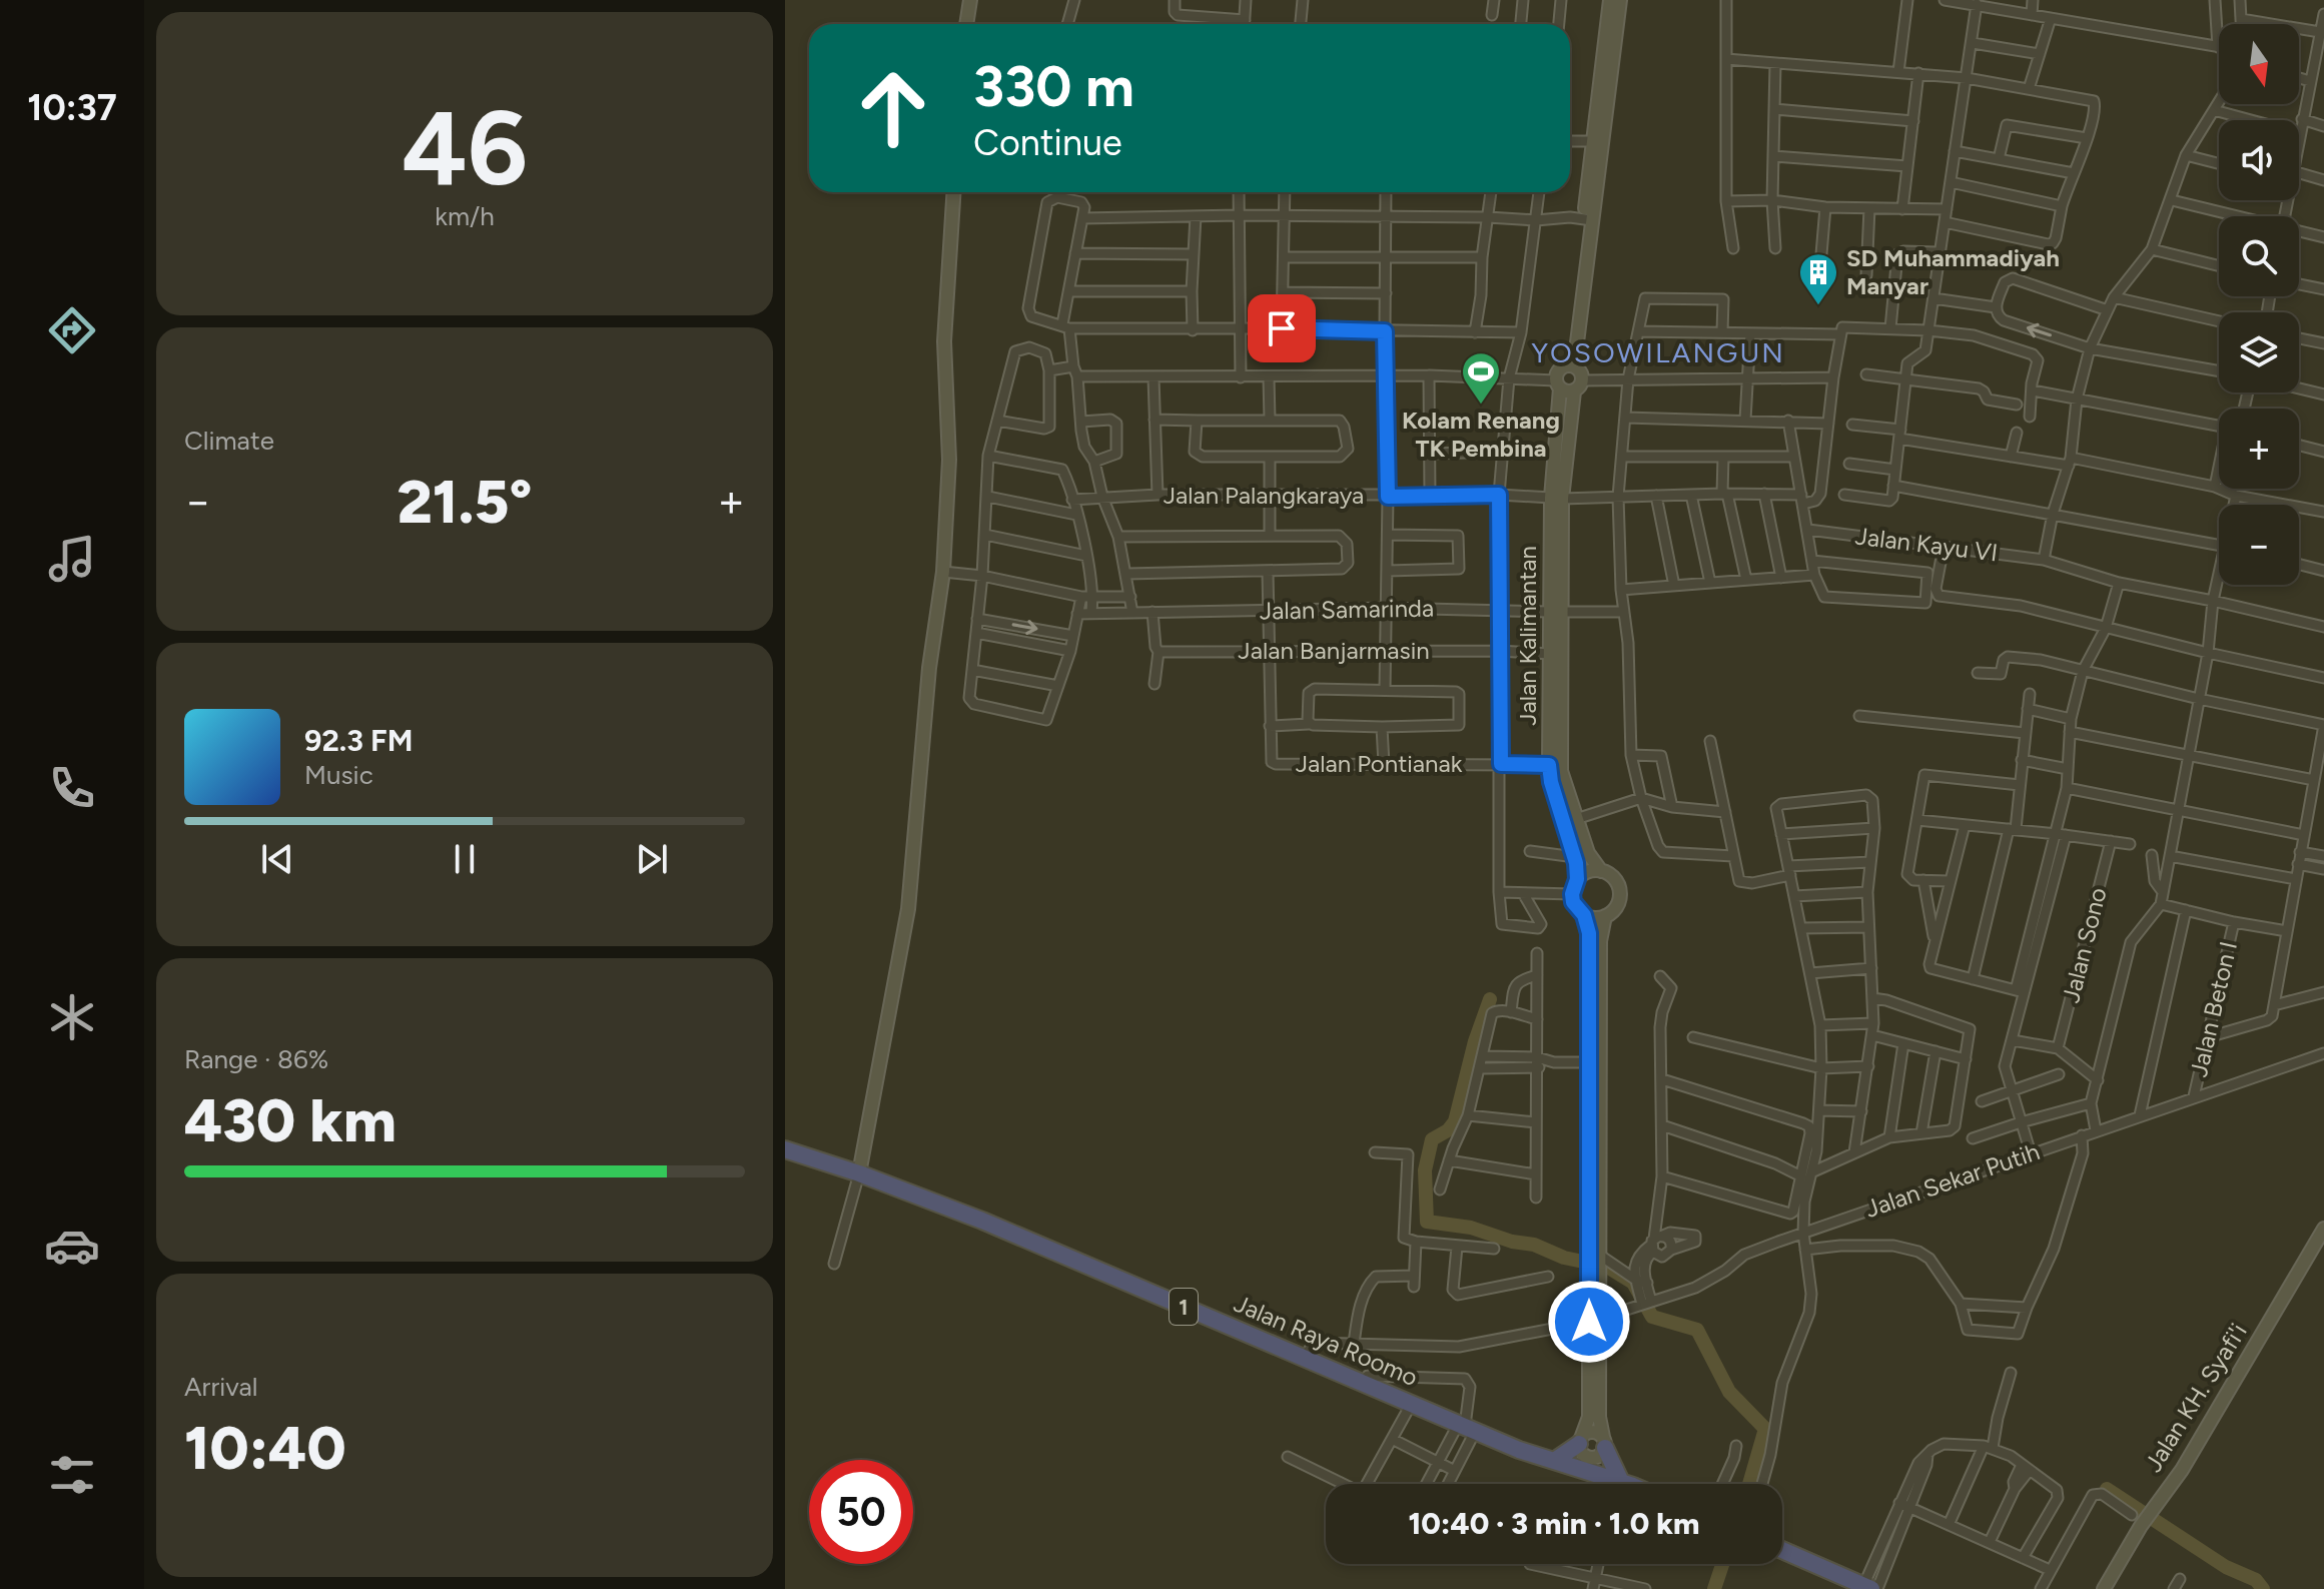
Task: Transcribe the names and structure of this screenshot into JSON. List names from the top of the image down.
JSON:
{
  "streets": {
    "highway": ["1", "Jalan Raya Roomo"],
    "main road": ["Jalan Kalimantan", "Jalan KH. Syafi'i"],
    "street": [
      "Jalan Palangkaraya",
      "Jalan Kayu VI",
      "Jalan Samarinda",
      "Jalan Banjarmasin",
      "Jalan Pontianak",
      "Jalan Sono",
      "Jalan Beton I",
      "Jalan Sekar Putih"
    ]
  },
  "crossings": [
    ["Jalan Palangkaraya", "Jalan Kalimantan"],
    ["Jalan Samarinda", "Jalan Kalimantan"],
    ["Jalan Samarinda", "Jalan Pontianak"],
    ["Jalan Kalimantan", "Jalan Banjarmasin"],
    ["Jalan Kalimantan", "Jalan Pontianak"],
    ["Jalan Banjarmasin", "Jalan Pontianak"],
    ["Jalan Beton I", "Jalan Sekar Putih"],
    ["Jalan Sekar Putih", "Jalan Raya Roomo"],
    ["1", "Jalan Raya Roomo"]
  ],
  "districts": ["YOSOWILANGUN"],
  "places": {
    "building": ["SD Muhammadiyah Manyar"],
    "sports": ["Kolam Renang TK Pembina"]
  },
  "north": "bottom",
  "page": {
    "tabs": "10:37",
    "tile": [
      ["46", "km/h"],
      "Climate",
      ["Range · 86%", "430 km"],
      ["Arrival", "10:40"]
    ],
    "map_buttons": ["+", "−"],
    "turn": ["330 m", "Continue"],
    "heat": ["−", "21.5°", "+"],
    "song": ["92.3 FM", "Music"],
    "limit": "50",
    "trip": "10:40 · 3 min · 1.0 km"
  }
}
